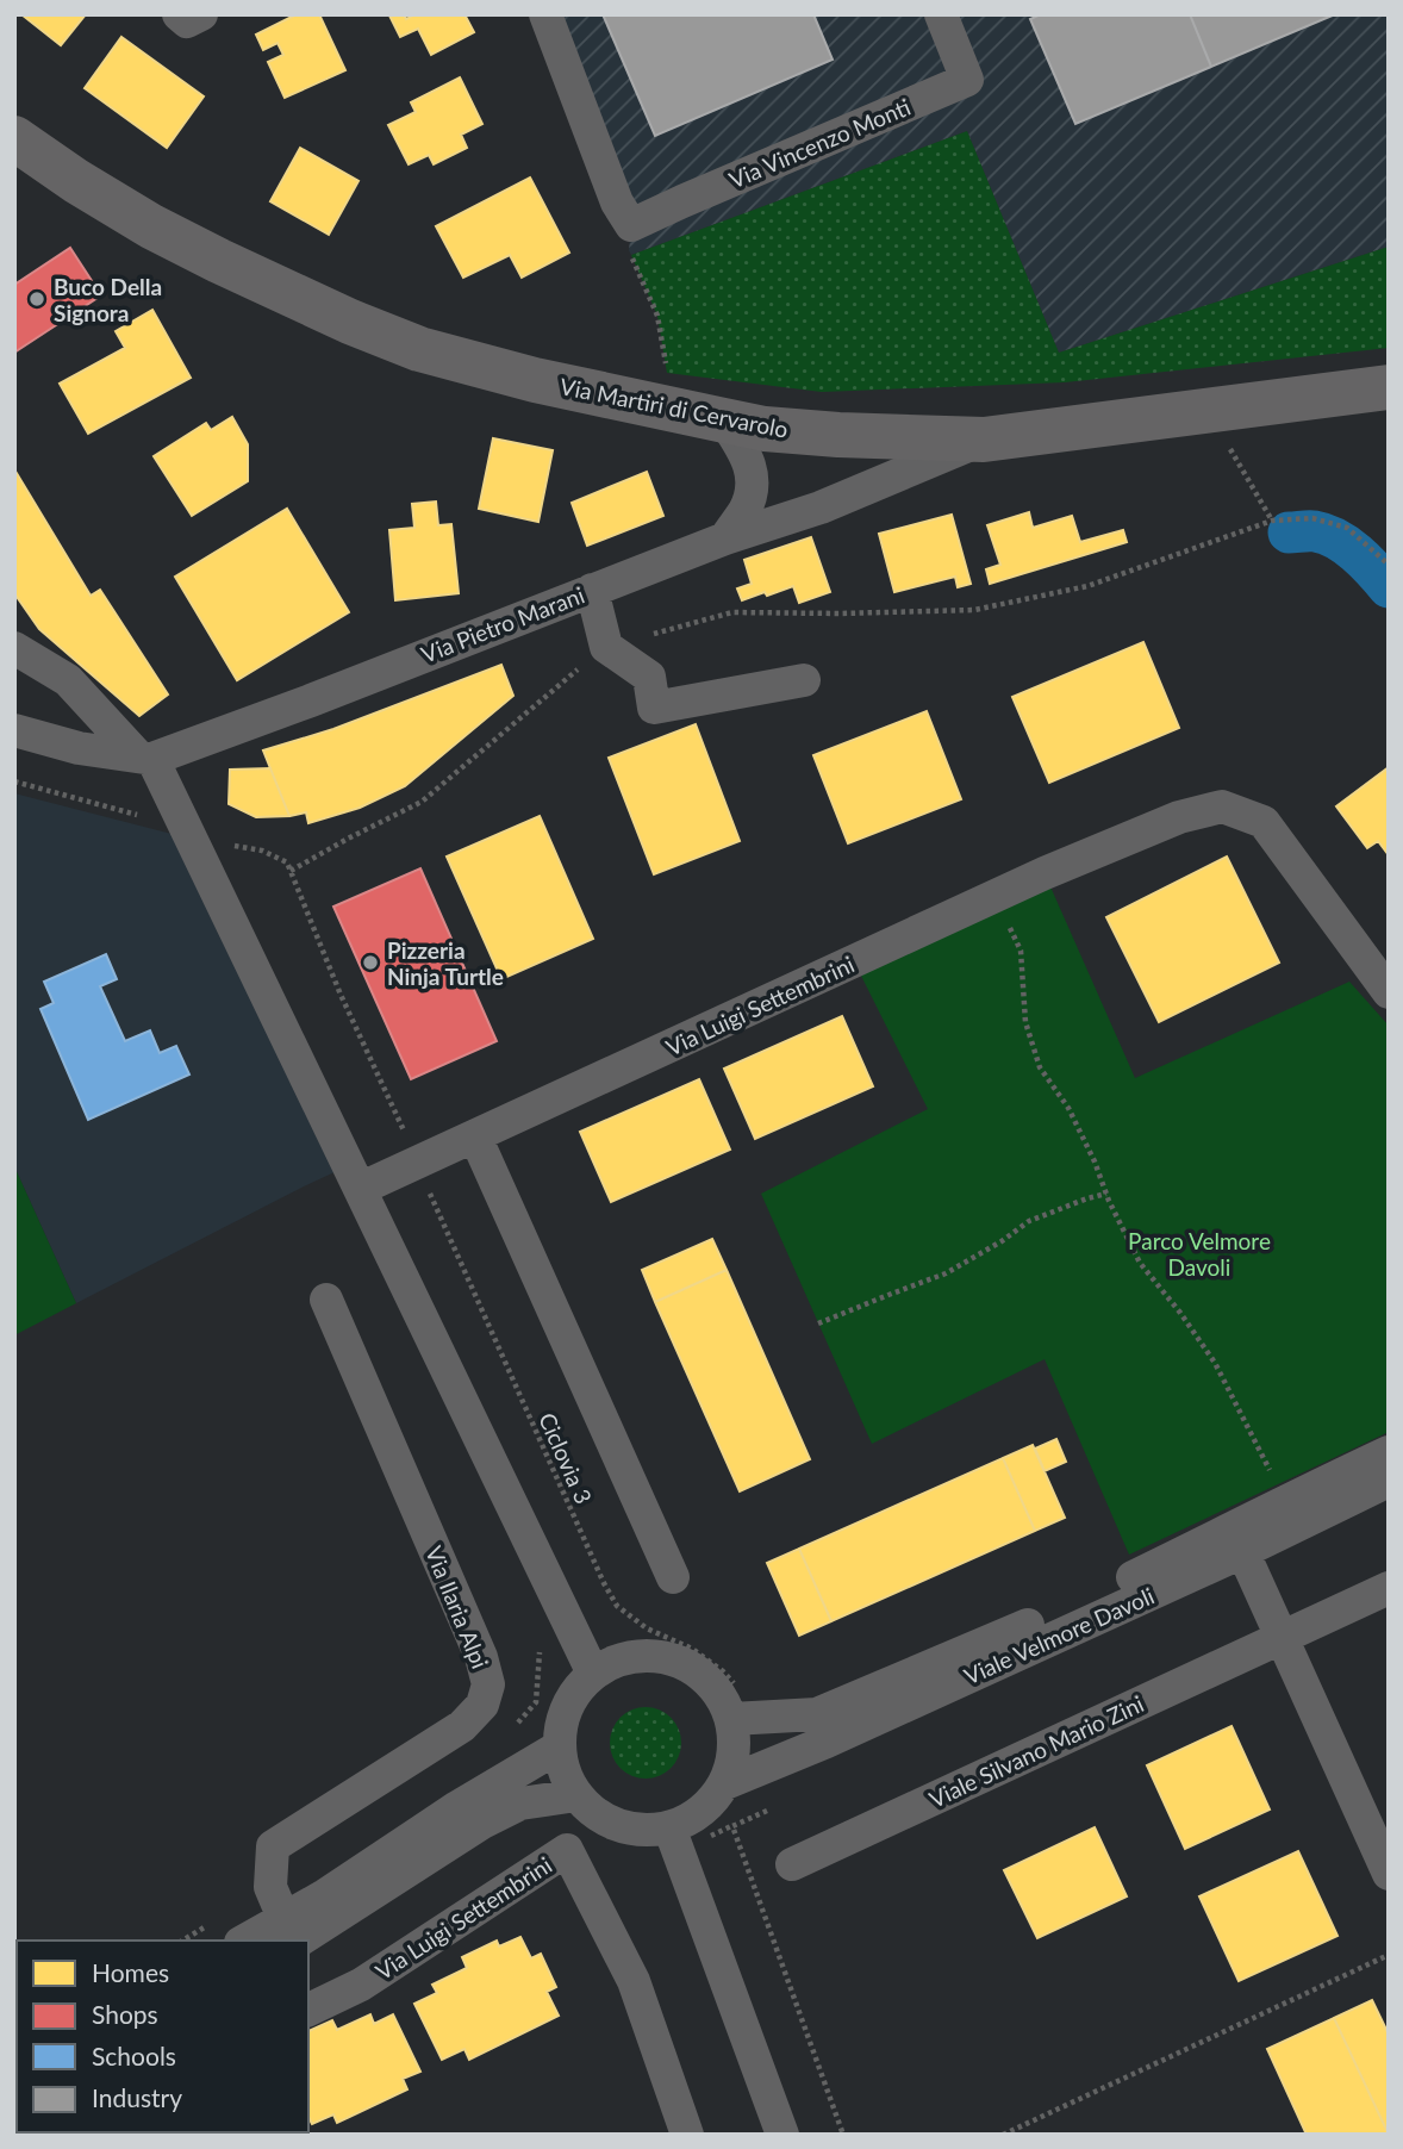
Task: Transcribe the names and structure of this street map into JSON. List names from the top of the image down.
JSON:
{
  "streets": {
    "main road": ["Via Martiri di Cervarolo"],
    "street": [
      "Via Vincenzo Monti",
      "Via Pietro Marani",
      "Via Luigi Settembrini",
      "Via Ilaria Alpi",
      "Viale Velmore Davoli",
      "Viale Silvano Mario Zini"
    ],
    "path": ["Ciclovia 3"]
  },
  "crossings": [
    ["Via Martiri di Cervarolo", "Via Pietro Marani"],
    ["Via Luigi Settembrini", "Ciclovia 3"],
    ["Ciclovia 3", "Viale Velmore Davoli"]
  ],
  "parks": ["Parco Velmore Davoli"],
  "places": ["Buco Della Signora", "Pizzeria Ninja Turtle"],
  "legend": [
    "Homes",
    "Shops",
    "Schools",
    "Industry"
  ]
}
